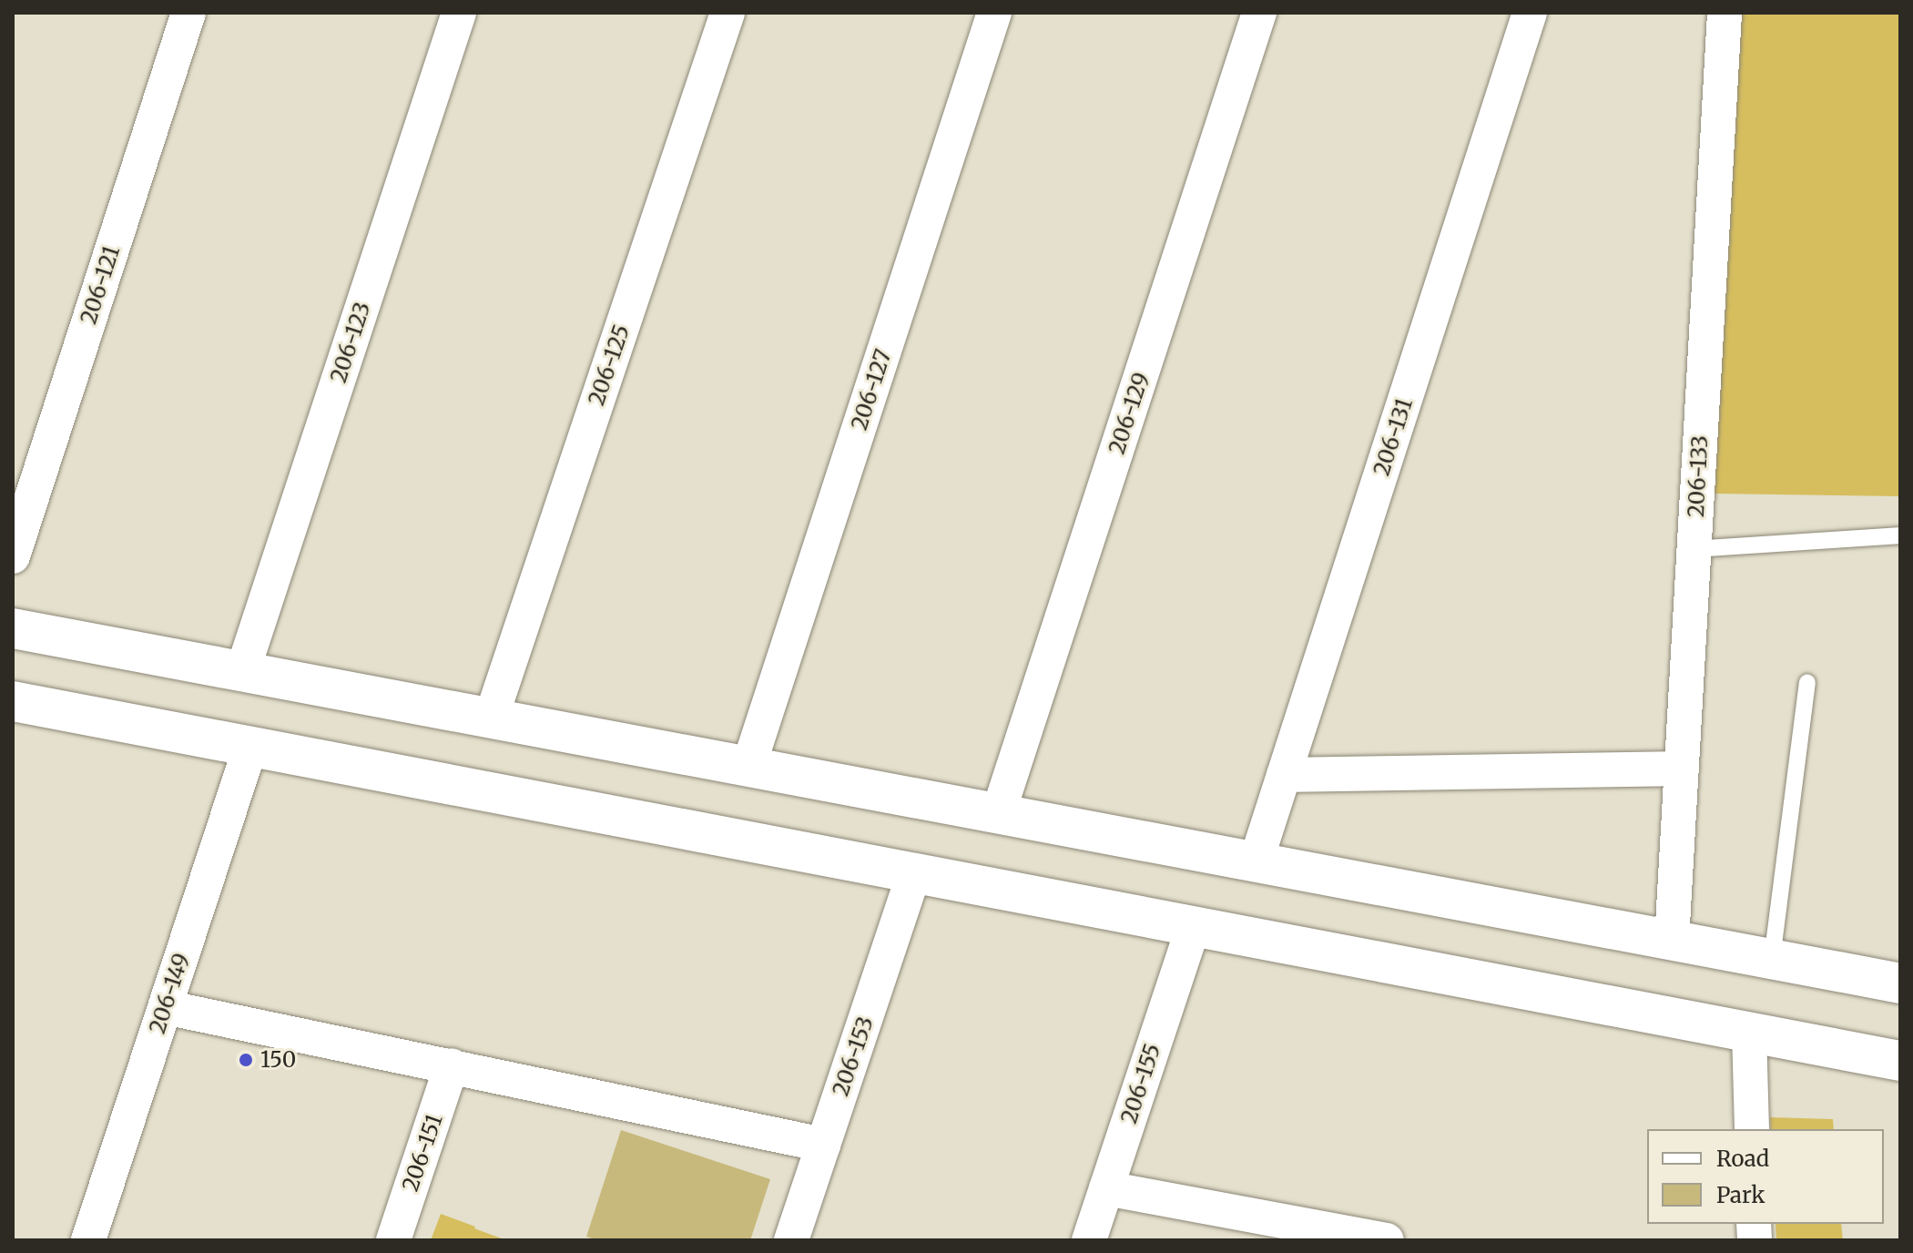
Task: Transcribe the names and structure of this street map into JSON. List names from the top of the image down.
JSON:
{
  "streets": {
    "street": [
      "206-121",
      "206-123",
      "206-125",
      "206-127",
      "206-129",
      "206-131",
      "206-133",
      "206-149",
      "206-153",
      "206-155",
      "206-151"
    ]
  },
  "places": ["150"],
  "legend": ["Road", "Park"]
}
